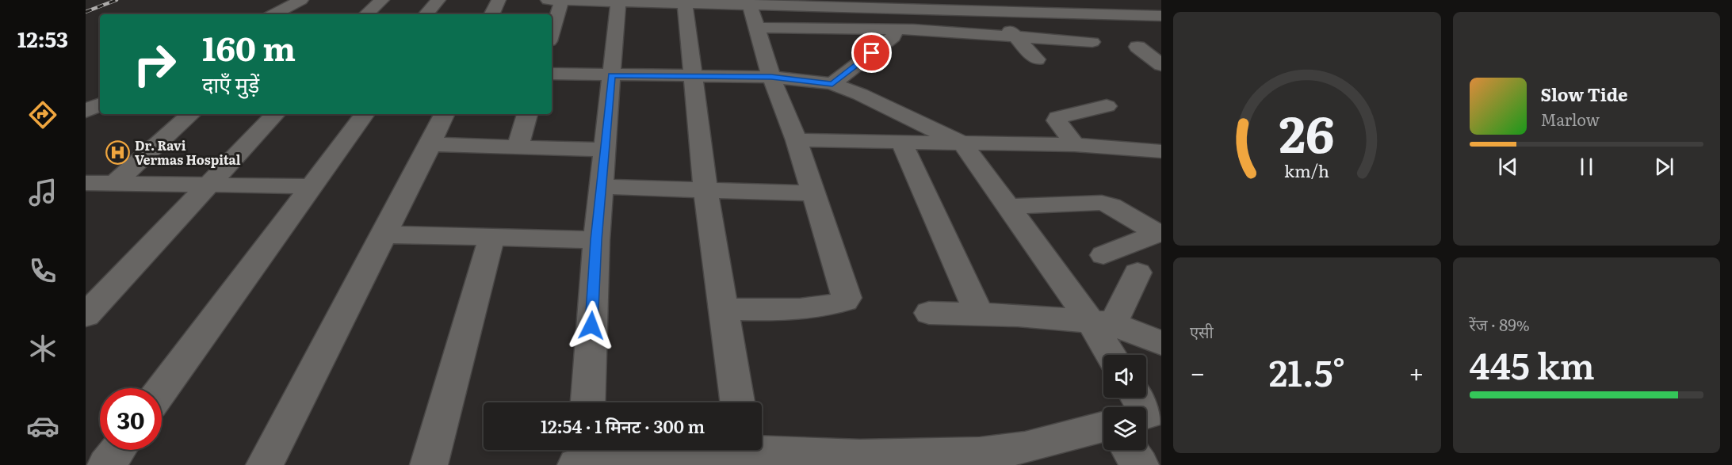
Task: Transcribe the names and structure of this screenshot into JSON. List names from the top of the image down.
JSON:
{
  "places": {
    "hospital": ["Dr. Ravi Vermas Hospital"]
  },
  "page": {
    "tabs": "12:53",
    "turn": ["160 m", "दाएँ मुड़ें"],
    "song": ["Slow Tide", "Marlow"],
    "tile": [
      "एसी",
      ["रेंज · 89%", "445 km"]
    ],
    "heat": ["−", "21.5°", "+"],
    "limit": "30",
    "trip": "12:54 · 1 मिनट · 300 m",
    "gauge": ["26", "km/h"]
  }
}
